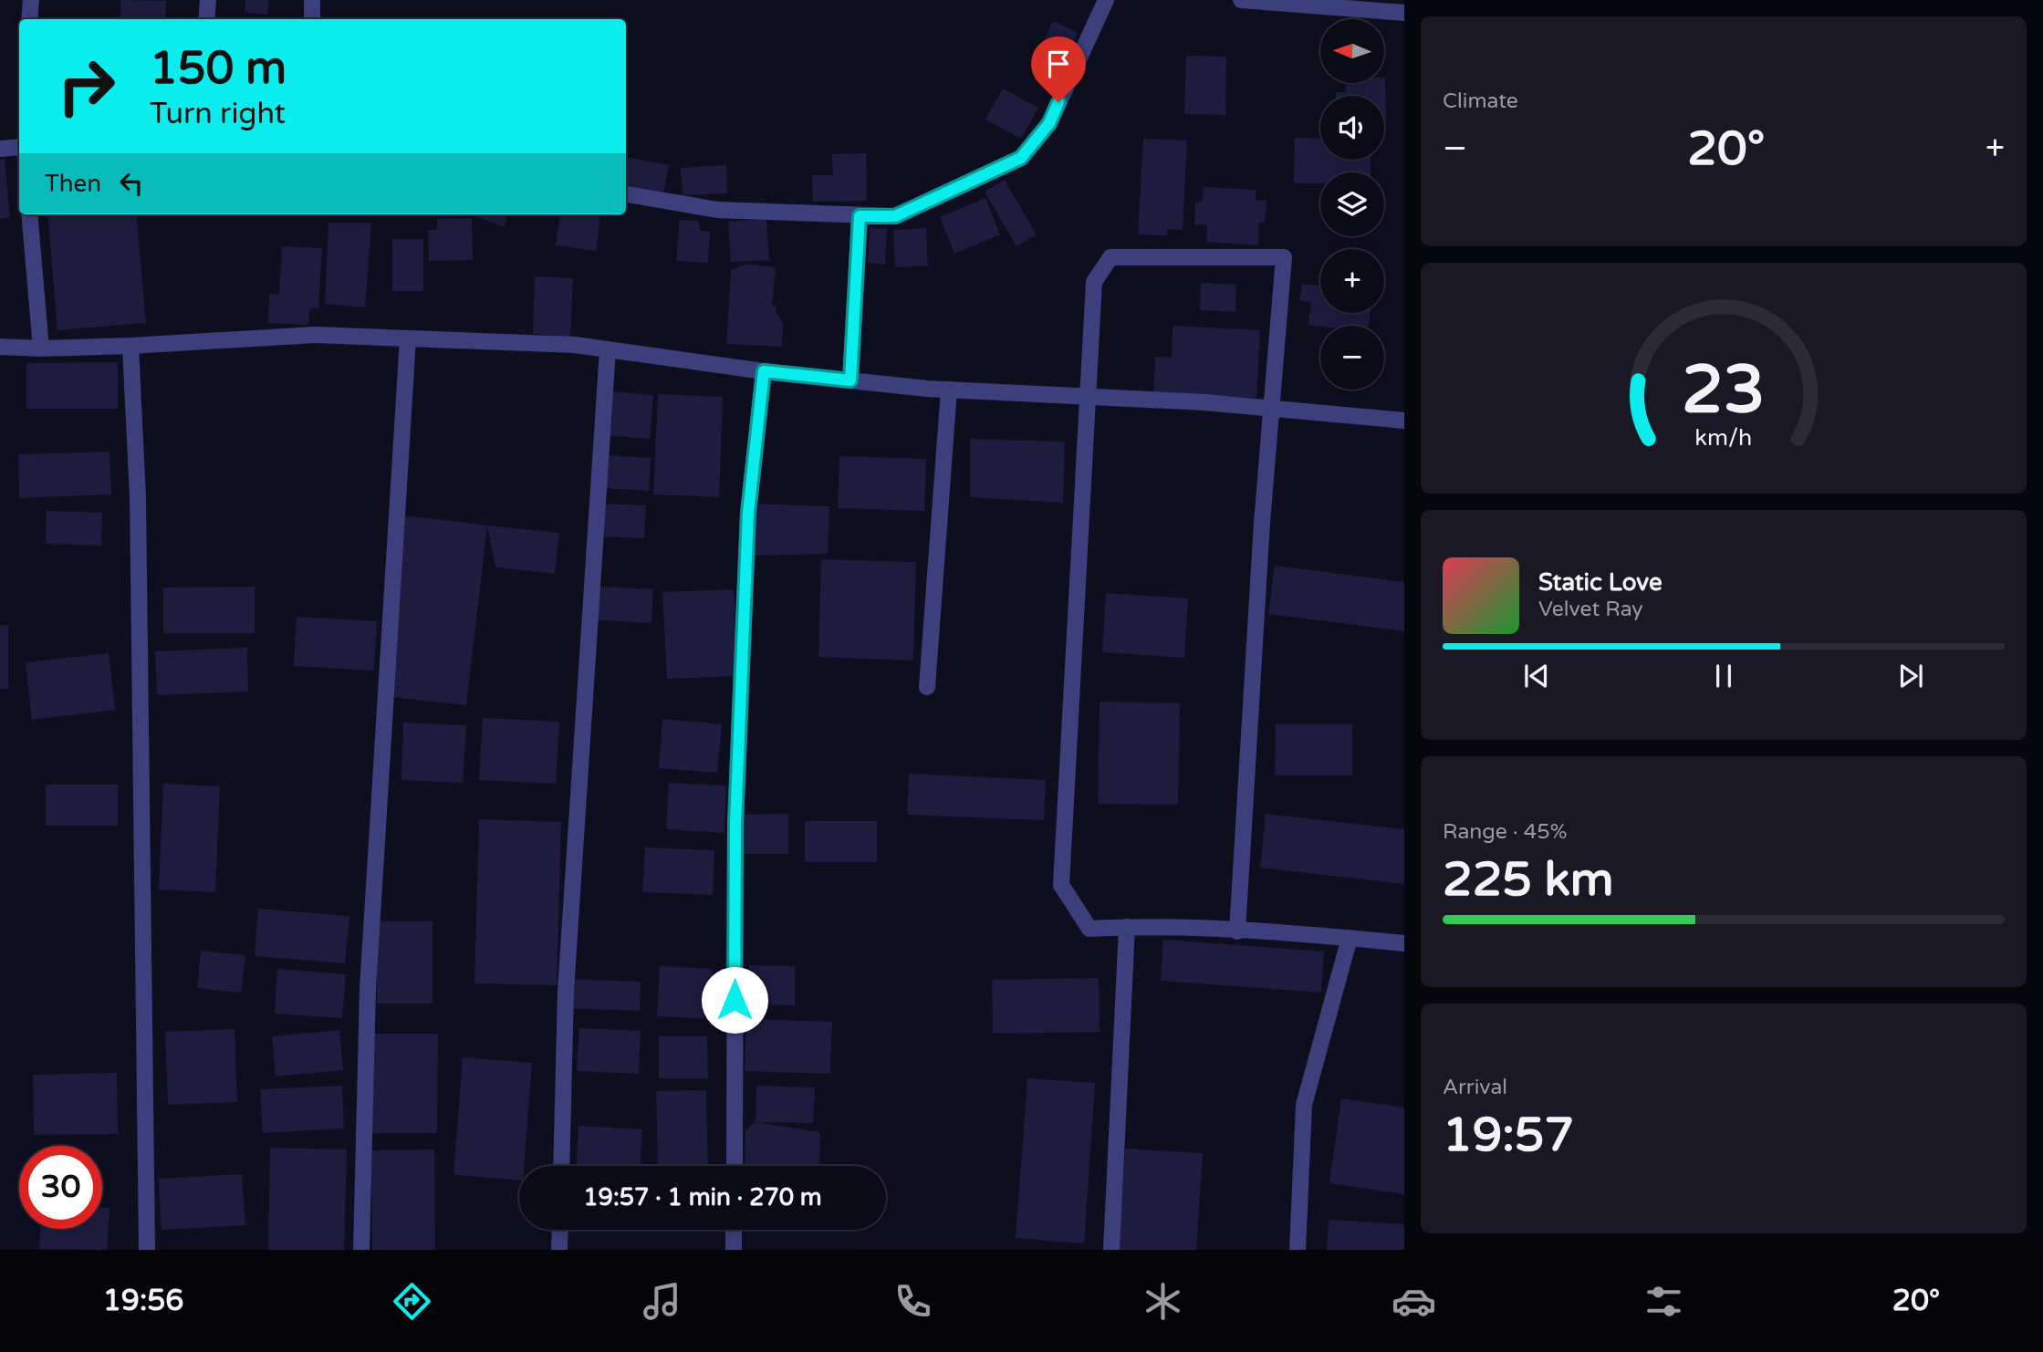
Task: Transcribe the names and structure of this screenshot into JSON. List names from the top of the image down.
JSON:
{
  "north": "left",
  "page": {
    "tile": [
      "Climate",
      ["Range · 45%", "225 km"],
      ["Arrival", "19:57"]
    ],
    "map_buttons": ["+", "−"],
    "turn": ["150 m", "Turn right"],
    "heat": ["−", "20°", "+"],
    "then": "Then",
    "song": ["Static Love", "Velvet Ray"],
    "limit": "30",
    "trip": "19:57 · 1 min · 270 m",
    "tabs": ["19:56", "20°"],
    "gauge": ["23", "km/h"]
  }
}
